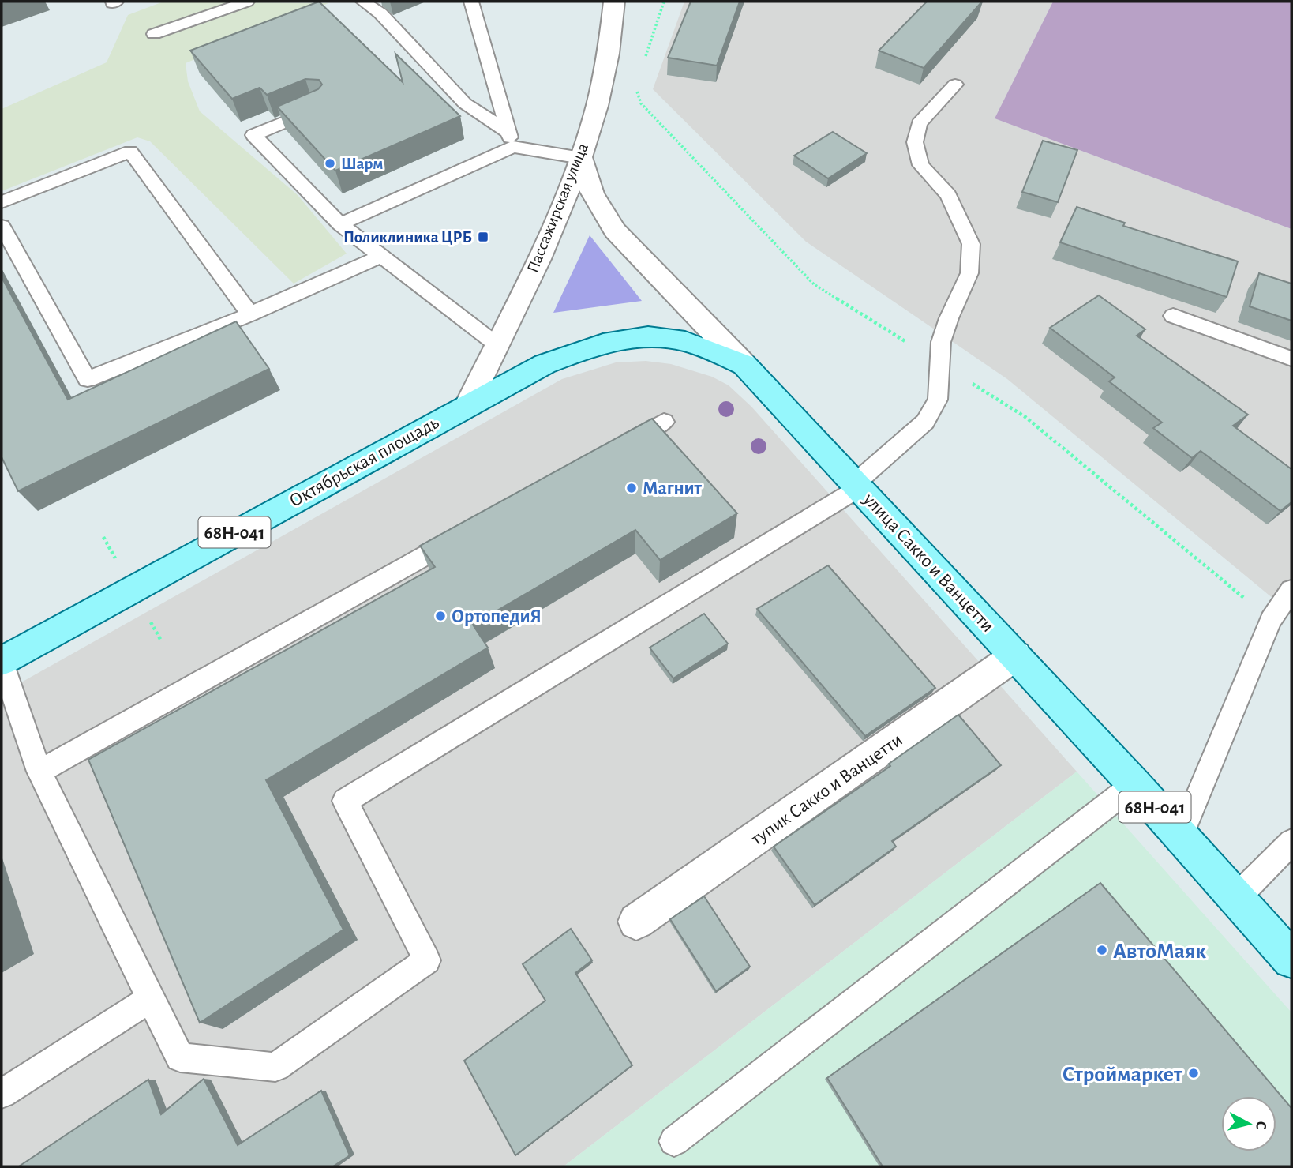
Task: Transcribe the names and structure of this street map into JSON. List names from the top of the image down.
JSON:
{
  "streets": {
    "main road": ["Октябрьская площадь", "68Н-041", "улица Сакко и Ванцетти"],
    "street": ["Пассажирская улица", "тупик Сакко и Ванцетти"]
  },
  "crossings": [
    ["Пассажирская улица", "Октябрьская площадь"],
    ["Пассажирская улица", "улица Сакко и Ванцетти"],
    ["Октябрьская площадь", "улица Сакко и Ванцетти"],
    ["улица Сакко и Ванцетти", "тупик Сакко и Ванцетти"]
  ],
  "places": {
    "other": [
      "Шарм",
      "Магнит",
      "ОртопедиЯ",
      "АвтоМаяк",
      "Строймаркет"
    ],
    "transit": ["Поликлиника ЦРБ"]
  },
  "north": "right"
}
